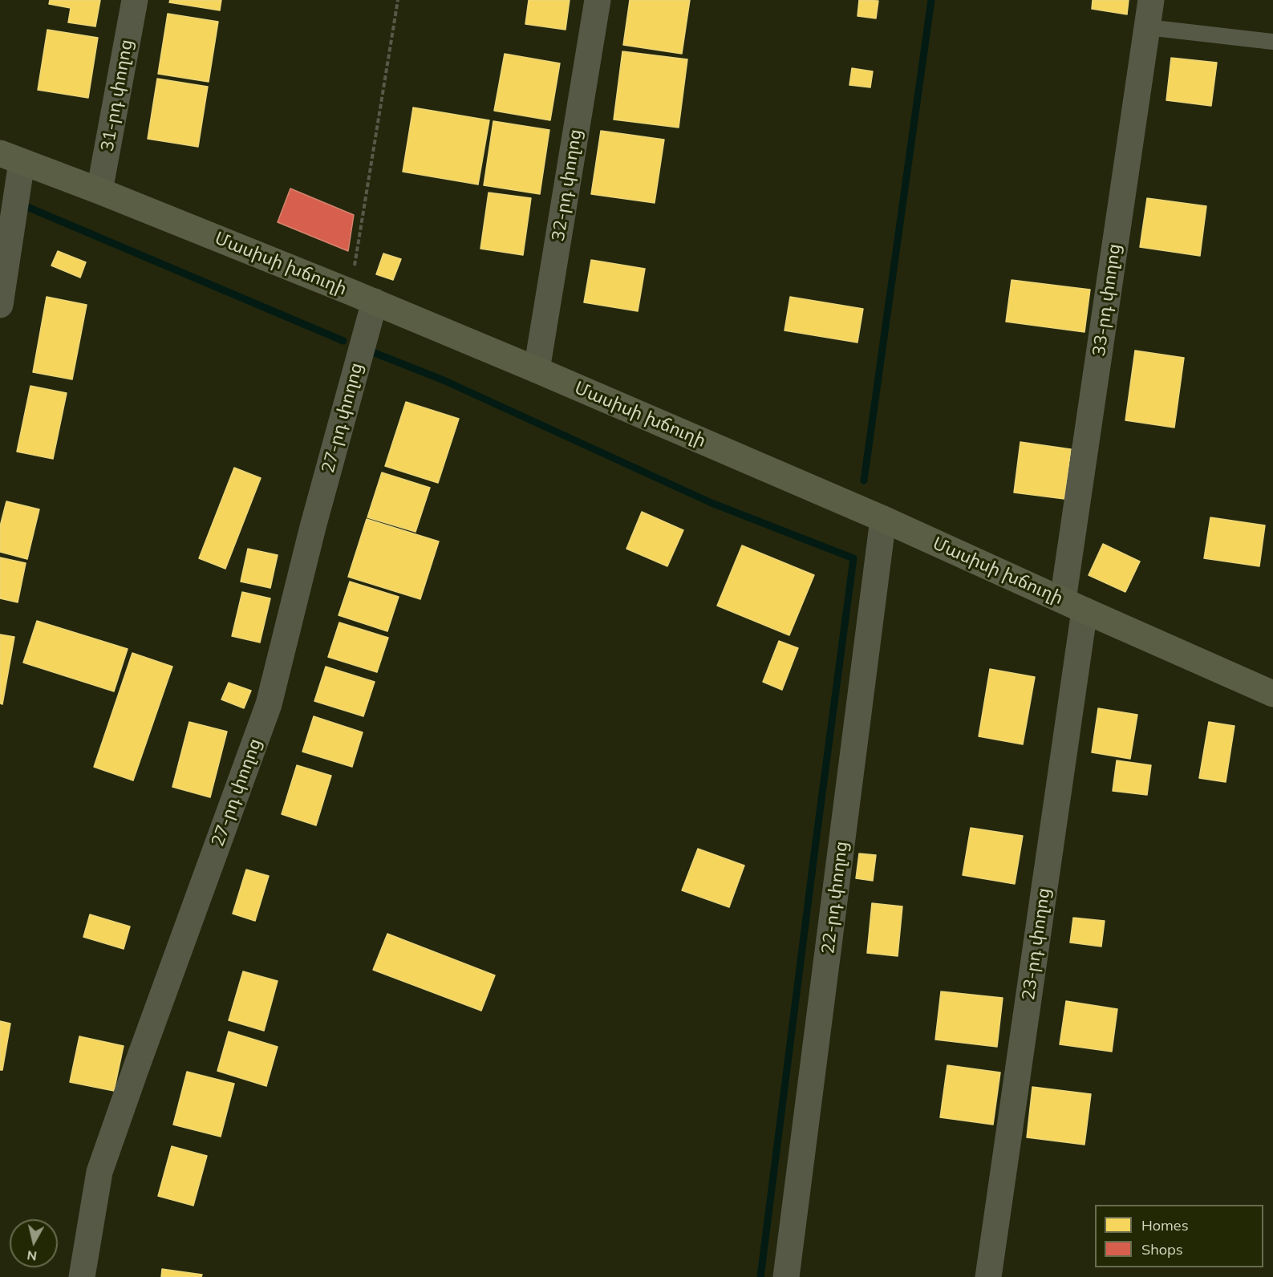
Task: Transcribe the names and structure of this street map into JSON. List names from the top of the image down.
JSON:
{
  "streets": {
    "main road": ["Մասիսի խճուղի"],
    "street": [
      "31-րդ փողոց",
      "32-րդ փողոց",
      "33-րդ փողոց",
      "27-րդ փողոց",
      "22-րդ փողոց",
      "23-րդ փողոց"
    ]
  },
  "crossings": [
    ["31-րդ փողոց", "Մասիսի խճուղի"],
    ["32-րդ փողոց", "Մասիսի խճուղի"],
    ["Մասիսի խճուղի", "33-րդ փողոց"],
    ["Մասիսի խճուղի", "27-րդ փողոց"],
    ["Մասիսի խճուղի", "22-րդ փողոց"],
    ["Մասիսի խճուղի", "23-րդ փողոց"],
    ["33-րդ փողոց", "23-րդ փողոց"]
  ],
  "legend": ["Homes", "Shops"],
  "north": "bottom"
}
